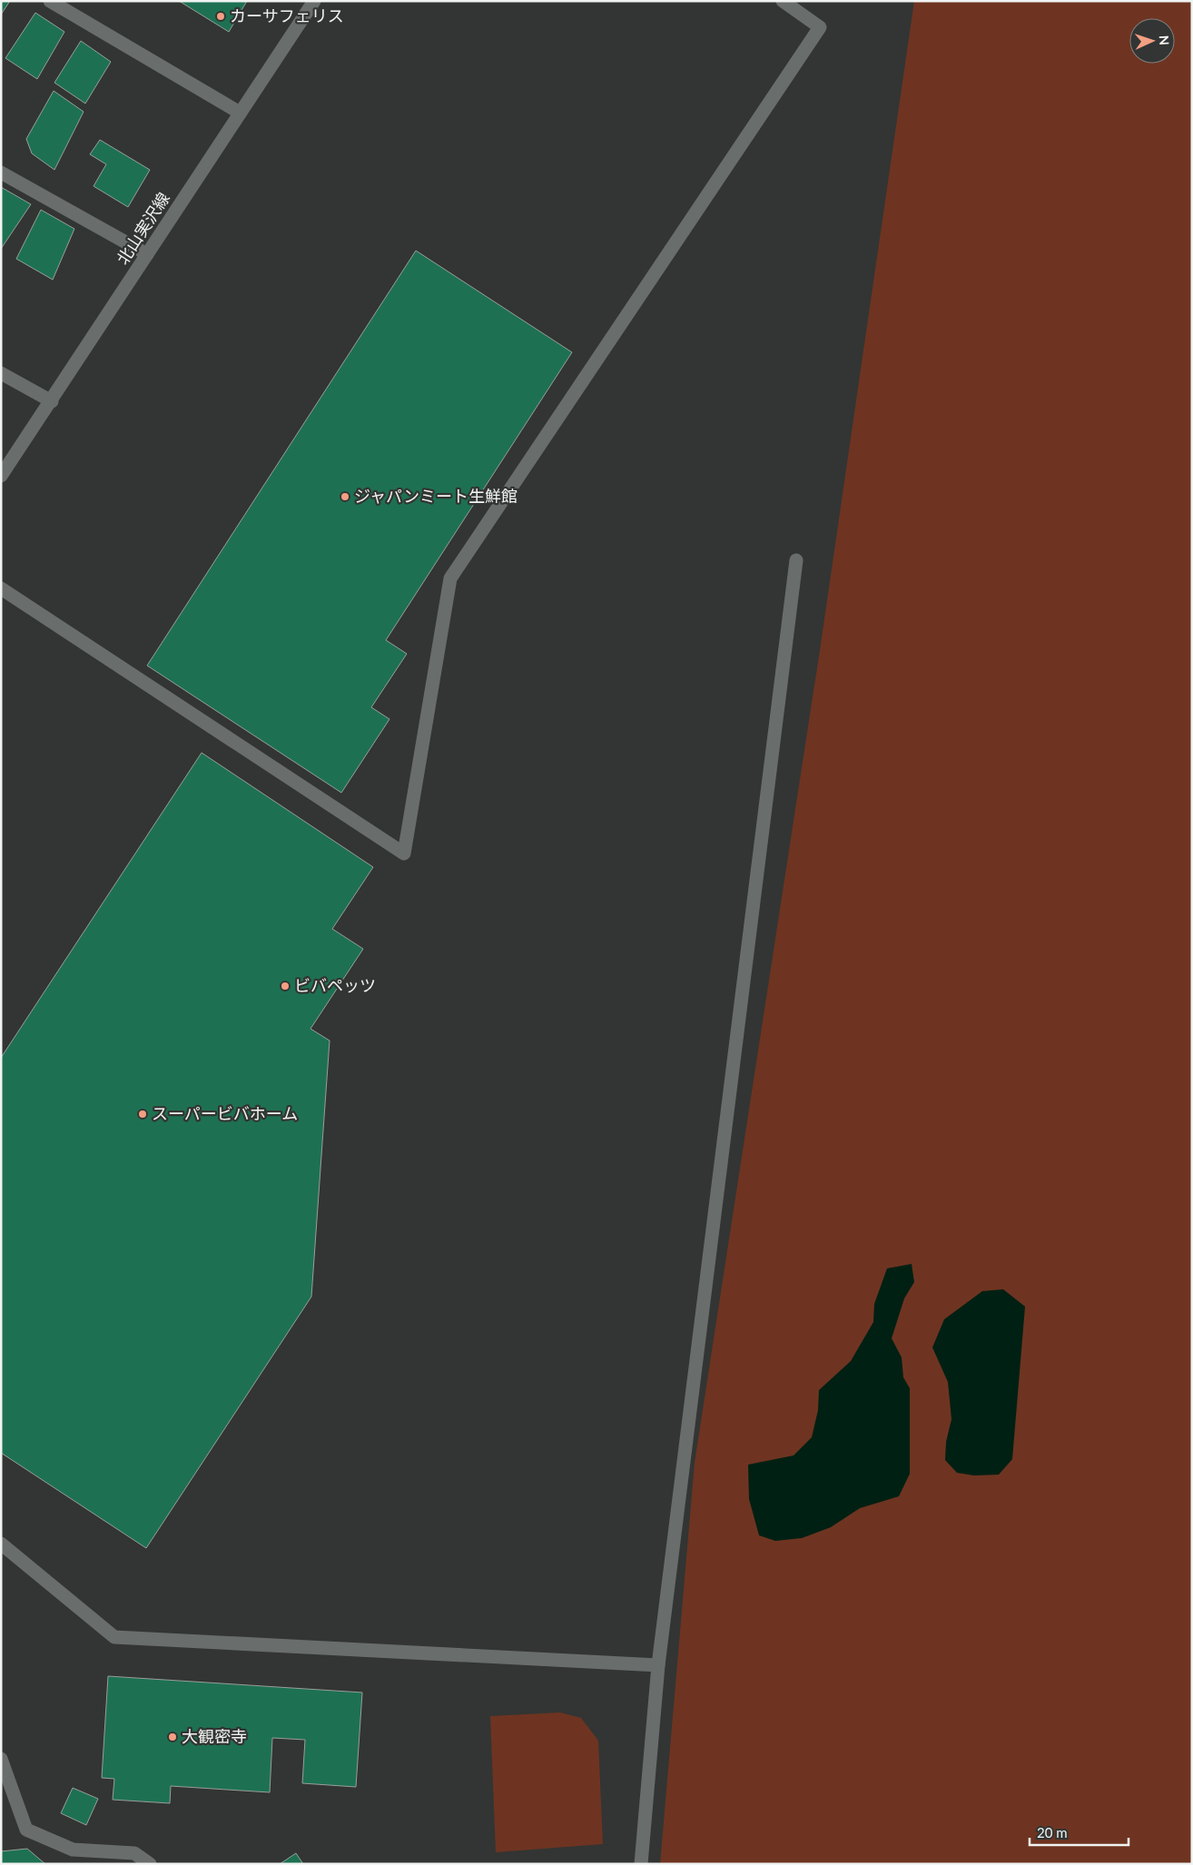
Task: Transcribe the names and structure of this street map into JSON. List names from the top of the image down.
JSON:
{
  "streets": {
    "street": ["北山実沢線"]
  },
  "places": [
    "カーサフェリス",
    "ジャパンミート生鮮館",
    "ビバペッツ",
    "スーパービバホーム",
    "大観密寺"
  ],
  "scale_bar": "20 m",
  "north": "right"
}
